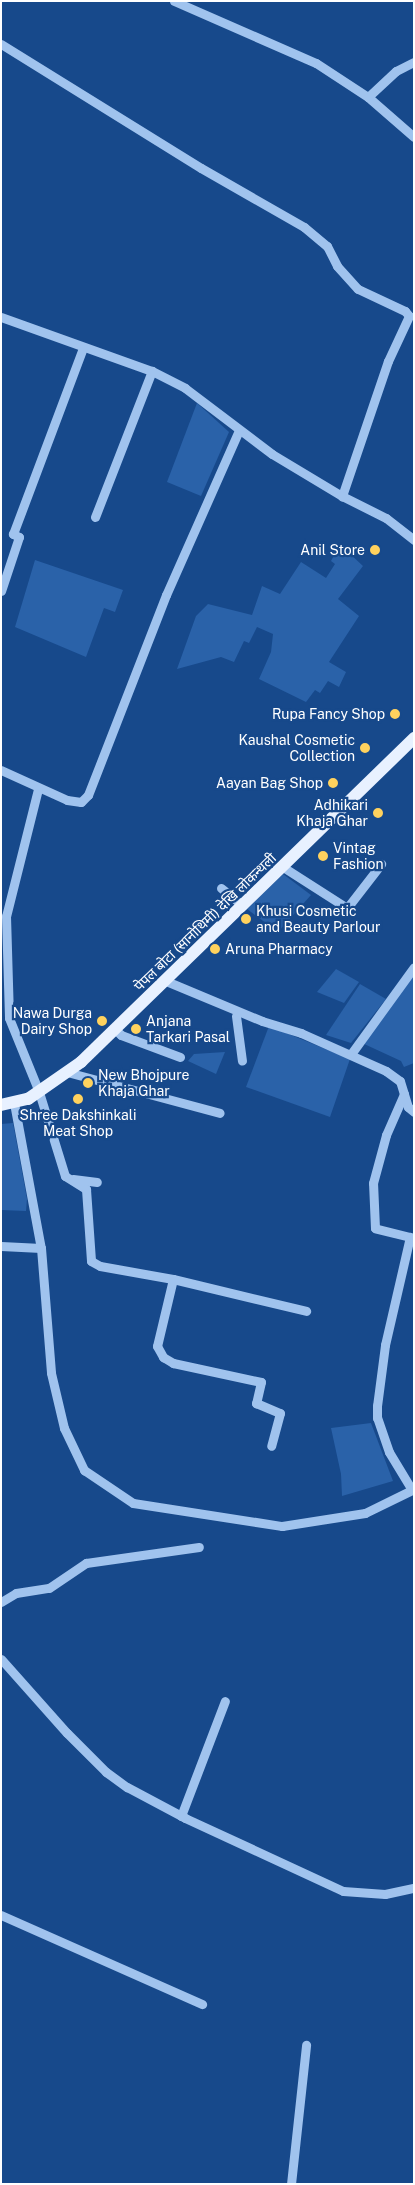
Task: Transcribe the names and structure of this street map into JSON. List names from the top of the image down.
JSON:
{
  "streets": {
    "main road": ["पेपल बोटा (सानोथिमी) देखि लोकन्थली"]
  },
  "places": [
    "Anil Store",
    "Rupa Fancy Shop",
    "Kaushal Cosmetic Collection",
    "Aayan Bag Shop",
    "Adhikari Khaja Ghar",
    "Vintag Fashion",
    "Khusi Cosmetic and Beauty Parlour",
    "Aruna Pharmacy",
    "Nawa Durga Dairy Shop",
    "Anjana Tarkari Pasal",
    "New Bhojpure Khaja Ghar",
    "Shree Dakshinkali Meat Shop"
  ]
}
